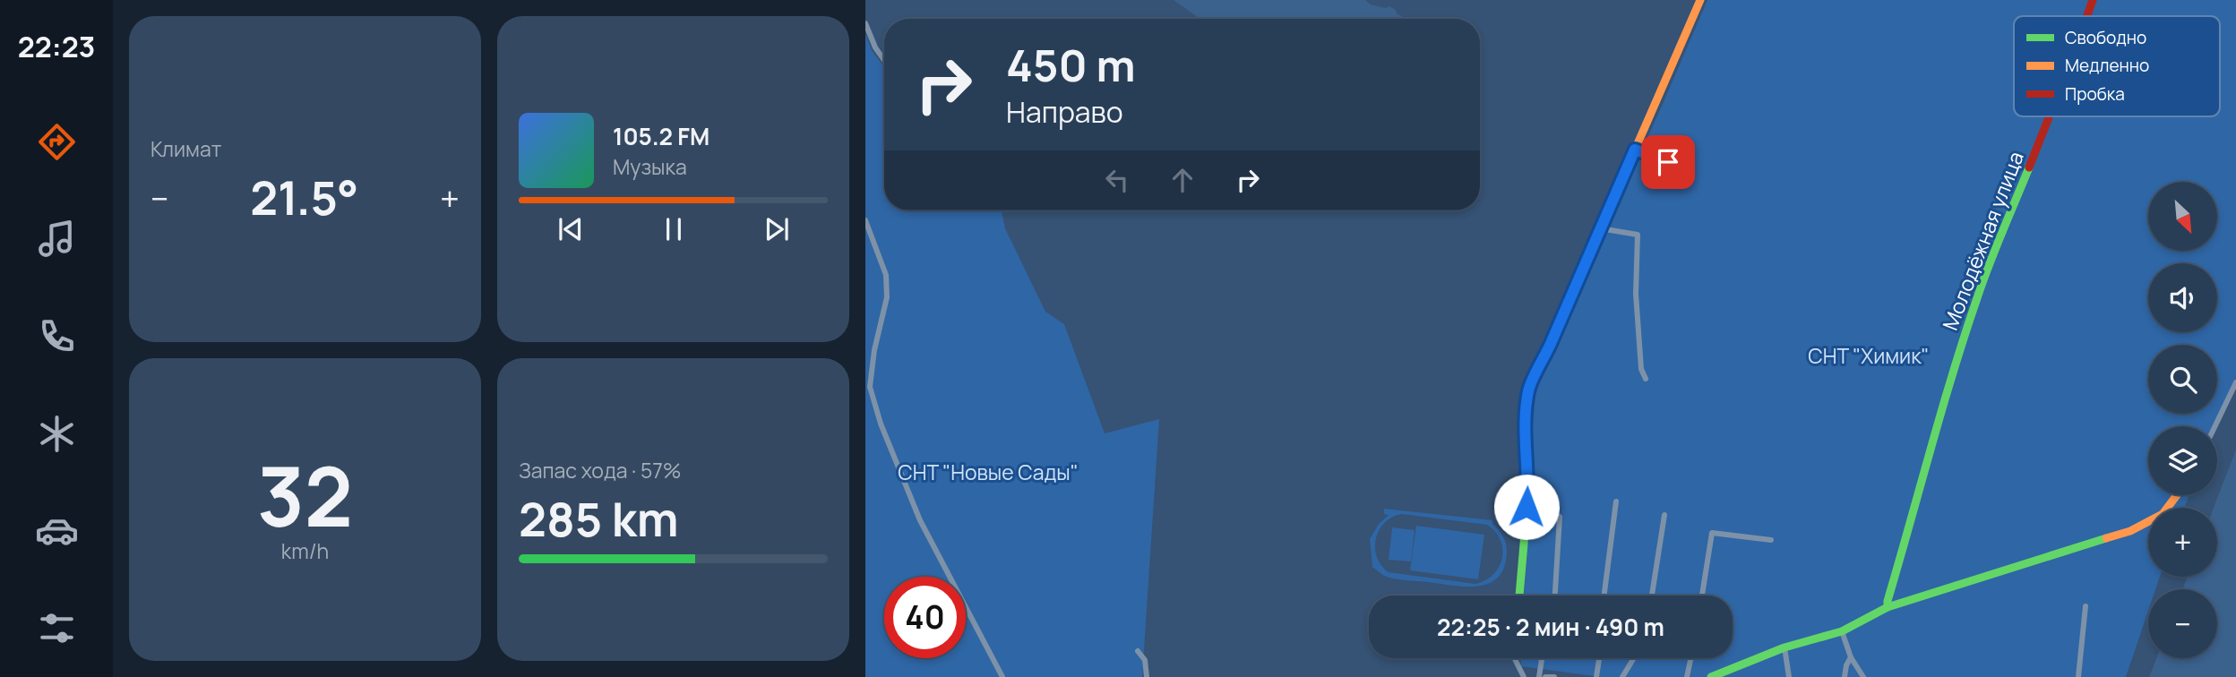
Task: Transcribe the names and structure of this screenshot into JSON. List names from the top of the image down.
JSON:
{
  "streets": {
    "street": ["Молодёжная улица"]
  },
  "parks": ["СНТ \"Химик\"", "СНТ \"Новые Сады\""],
  "legend": ["Свободно", "Медленно", "Пробка"],
  "north": "bottom right",
  "page": {
    "tabs": "22:23",
    "tile": [
      "Климат",
      ["32", "km/h"],
      ["Запас хода · 57%", "285 km"]
    ],
    "turn": ["450 m", "Направо"],
    "song": ["105.2 FM", "Музыка"],
    "heat": ["−", "21.5°", "+"],
    "map_buttons": ["+", "−"],
    "limit": "40",
    "trip": "22:25 · 2 мин · 490 m"
  }
}
